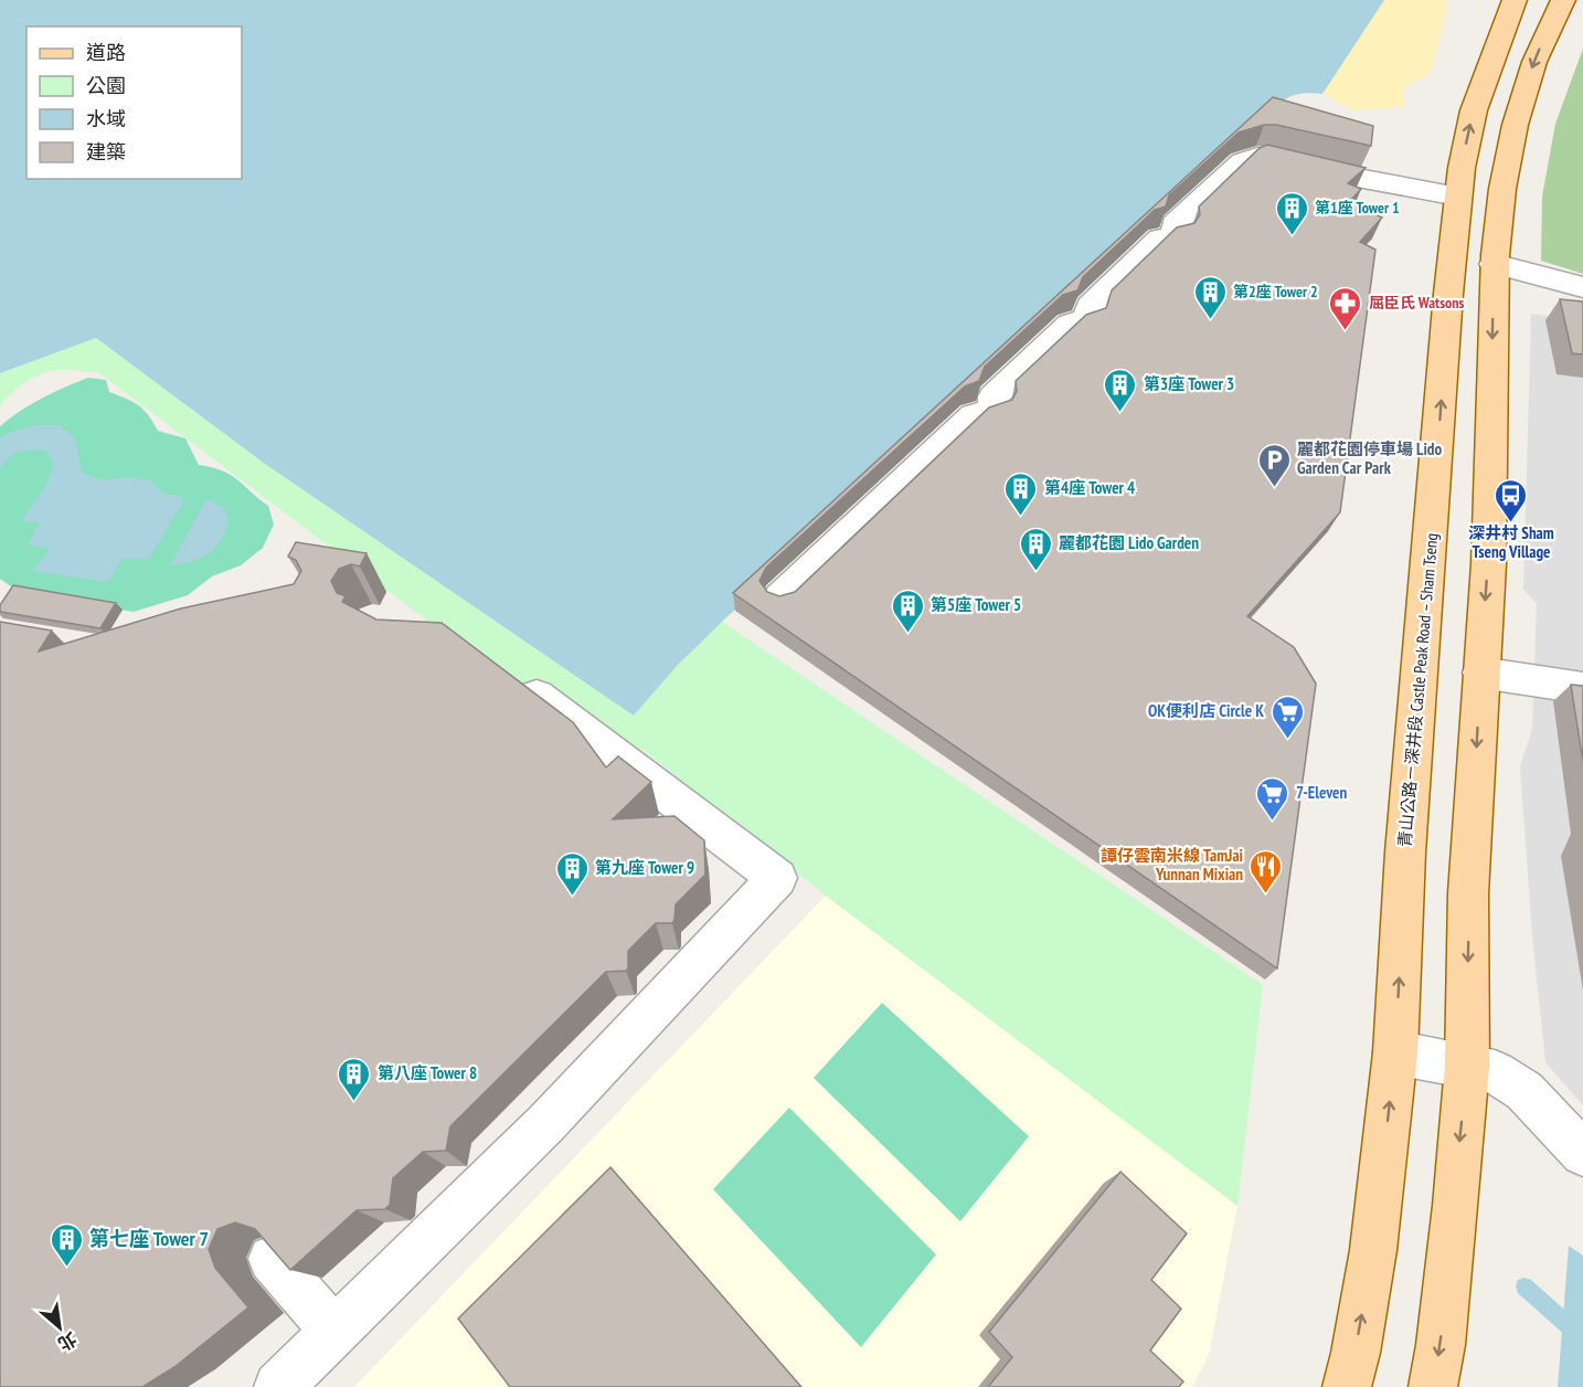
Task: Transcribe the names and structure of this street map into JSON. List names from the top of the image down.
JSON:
{
  "streets": {
    "main road": ["青山公路－深井段 Castle Peak Road – Sham Tseng"]
  },
  "places": {
    "building": [
      "第1座 Tower 1",
      "第2座 Tower 2",
      "第3座 Tower 3",
      "第4座 Tower 4",
      "麗都花園 Lido Garden",
      "第5座 Tower 5",
      "第九座 Tower 9",
      "第八座 Tower 8",
      "第七座 Tower 7"
    ],
    "pharmacy": ["屈臣氏 Watsons"],
    "parking": ["麗都花園停車場 Lido Garden Car Park"],
    "bus stop": ["深井村 Sham Tseng Village"],
    "supermarket": ["OK便利店 Circle K", "7-Eleven"],
    "restaurant": ["譚仔雲南米線 TamJai Yunnan Mixian"]
  },
  "legend": [
    "道路",
    "公園",
    "水域",
    "建築"
  ],
  "north": "bottom right"
}
